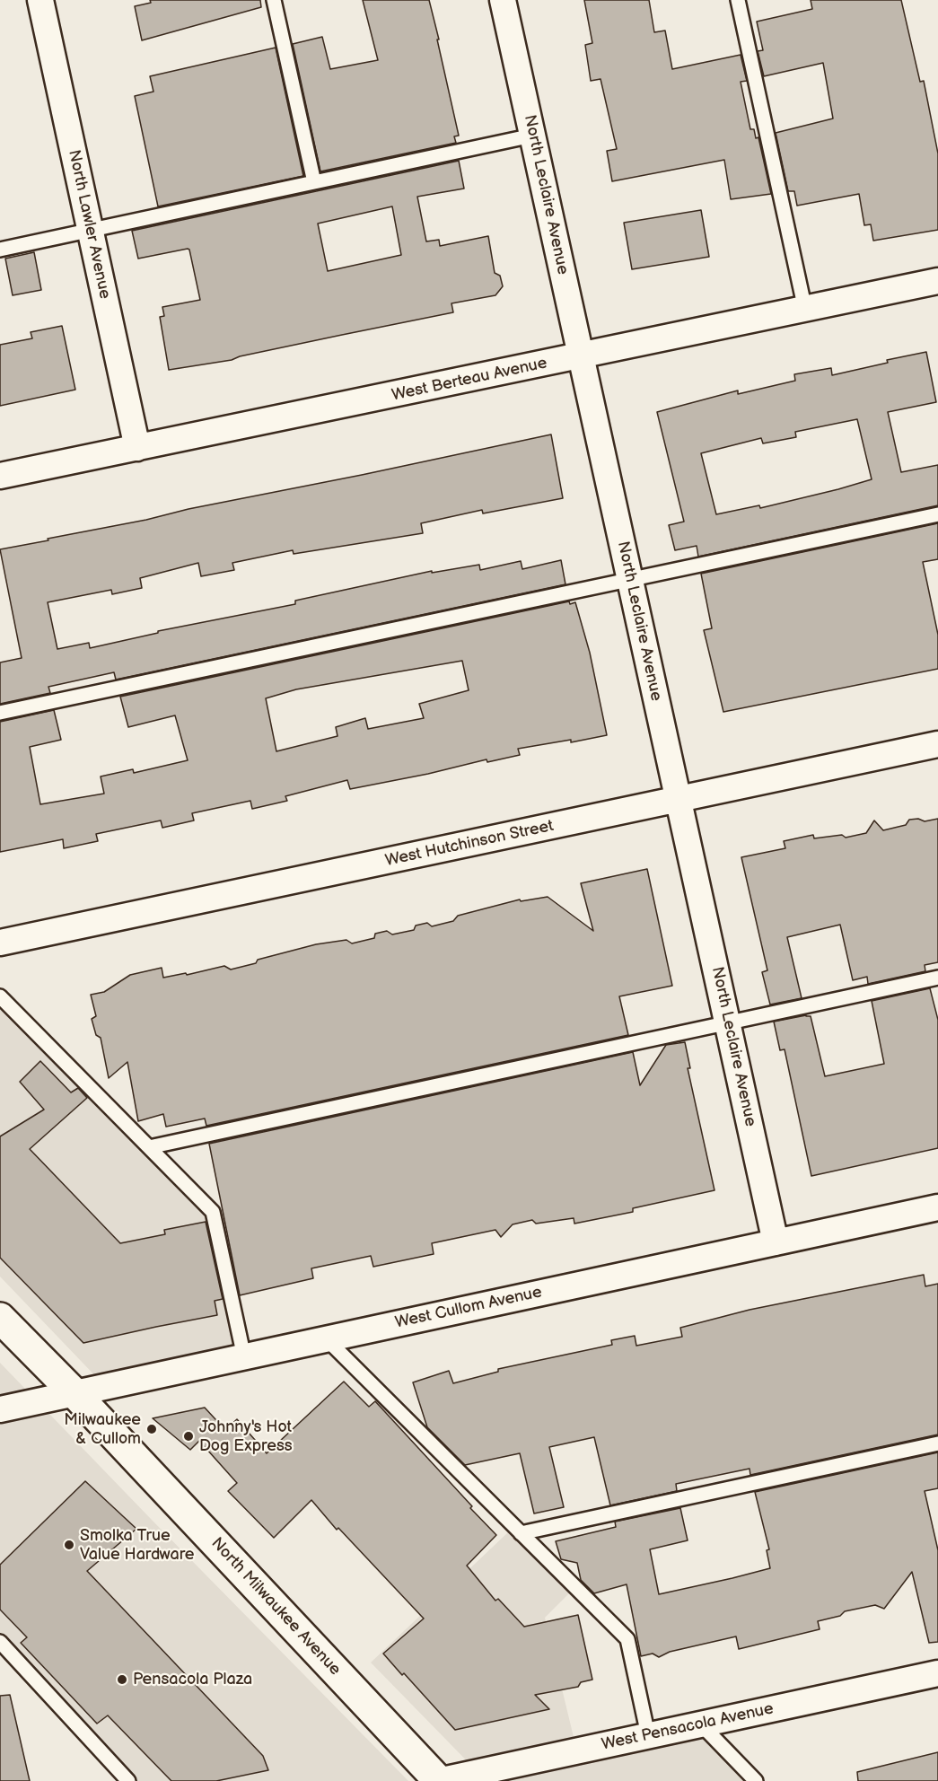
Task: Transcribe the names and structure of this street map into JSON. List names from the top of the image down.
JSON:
{
  "streets": {
    "main road": ["North Milwaukee Avenue"],
    "street": [
      "North Leclaire Avenue",
      "North Lawler Avenue",
      "West Berteau Avenue",
      "West Hutchinson Street",
      "West Cullom Avenue",
      "West Pensacola Avenue"
    ]
  },
  "crossings": [
    ["North Leclaire Avenue", "West Berteau Avenue"],
    ["North Leclaire Avenue", "West Hutchinson Street"],
    ["North Leclaire Avenue", "West Cullom Avenue"],
    ["North Lawler Avenue", "West Berteau Avenue"],
    ["West Cullom Avenue", "North Milwaukee Avenue"],
    ["North Milwaukee Avenue", "West Pensacola Avenue"]
  ],
  "places": [
    "Milwaukee & Cullom",
    "Johnny's Hot Dog Express",
    "Smolka True Value Hardware",
    "Pensacola Plaza"
  ]
}
